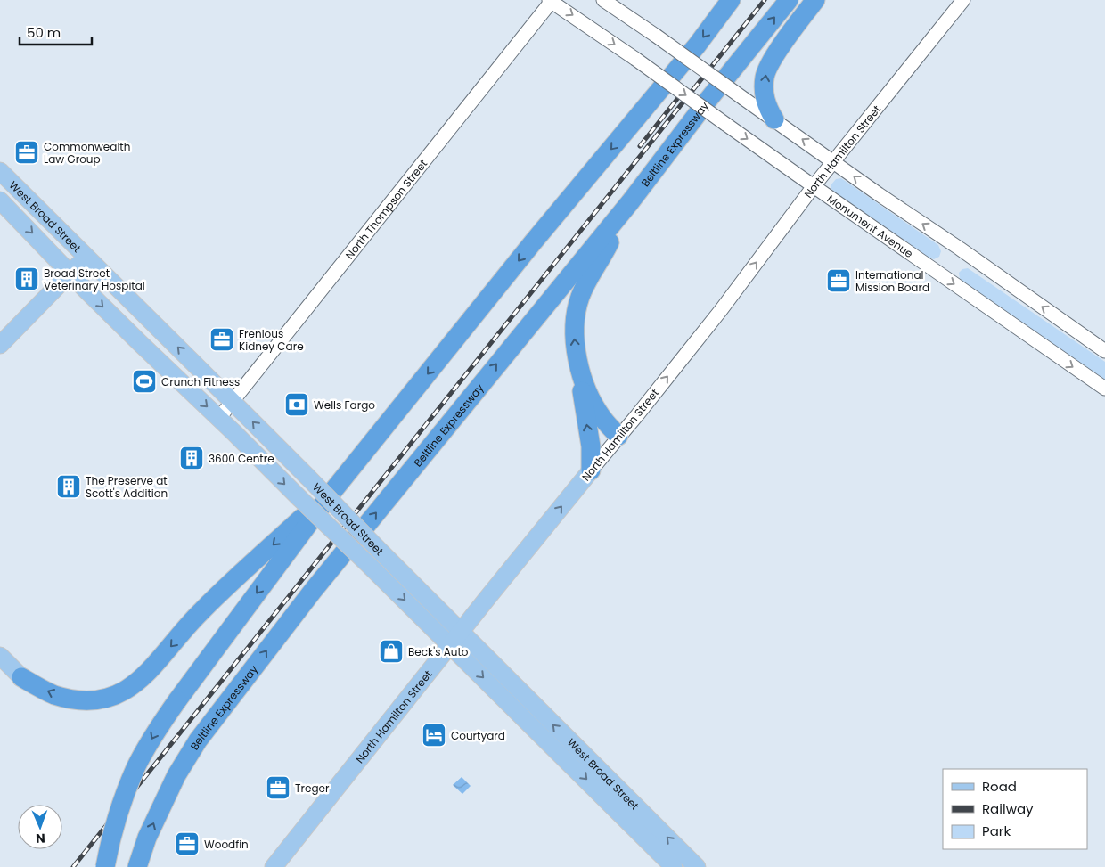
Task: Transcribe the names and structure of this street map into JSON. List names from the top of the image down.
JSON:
{
  "streets": {
    "highway": ["Beltline Expressway"],
    "main road": ["North Hamilton Street", "West Broad Street"],
    "street": ["North Thompson Street", "Monument Avenue"]
  },
  "crossings": [
    ["North Hamilton Street", "West Broad Street"],
    ["North Hamilton Street", "Monument Avenue"],
    ["North Thompson Street", "West Broad Street"],
    ["North Thompson Street", "Monument Avenue"]
  ],
  "one_way": ["North Hamilton Street"],
  "places": {
    "office": [
      "Commonwealth Law Group",
      "International Mission Board",
      "Frenious Kidney Care",
      "Treger",
      "Woodfin"
    ],
    "building": ["Broad Street Veterinary Hospital", "3600 Centre", "The Preserve at Scott's Addition"],
    "sports": ["Crunch Fitness"],
    "bank": ["Wells Fargo"],
    "shop": ["Beck's Auto"],
    "hotel": ["Courtyard"]
  },
  "legend": ["Road", "Railway", "Park"],
  "scale_bar": "50 m",
  "north": "bottom"
}
